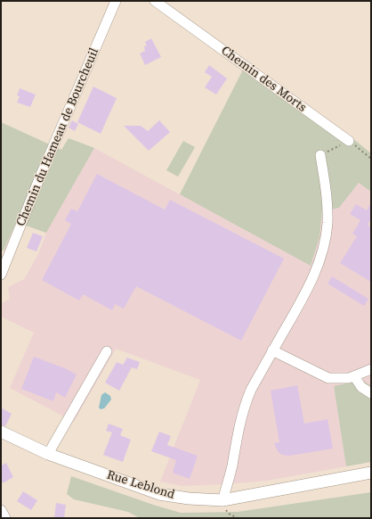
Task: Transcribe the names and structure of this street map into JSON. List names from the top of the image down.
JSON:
{
  "streets": {
    "main road": ["Rue Leblond"],
    "street": ["Chemin des Morts", "Chemin du Hameau de Bourcheuil"]
  }
}
